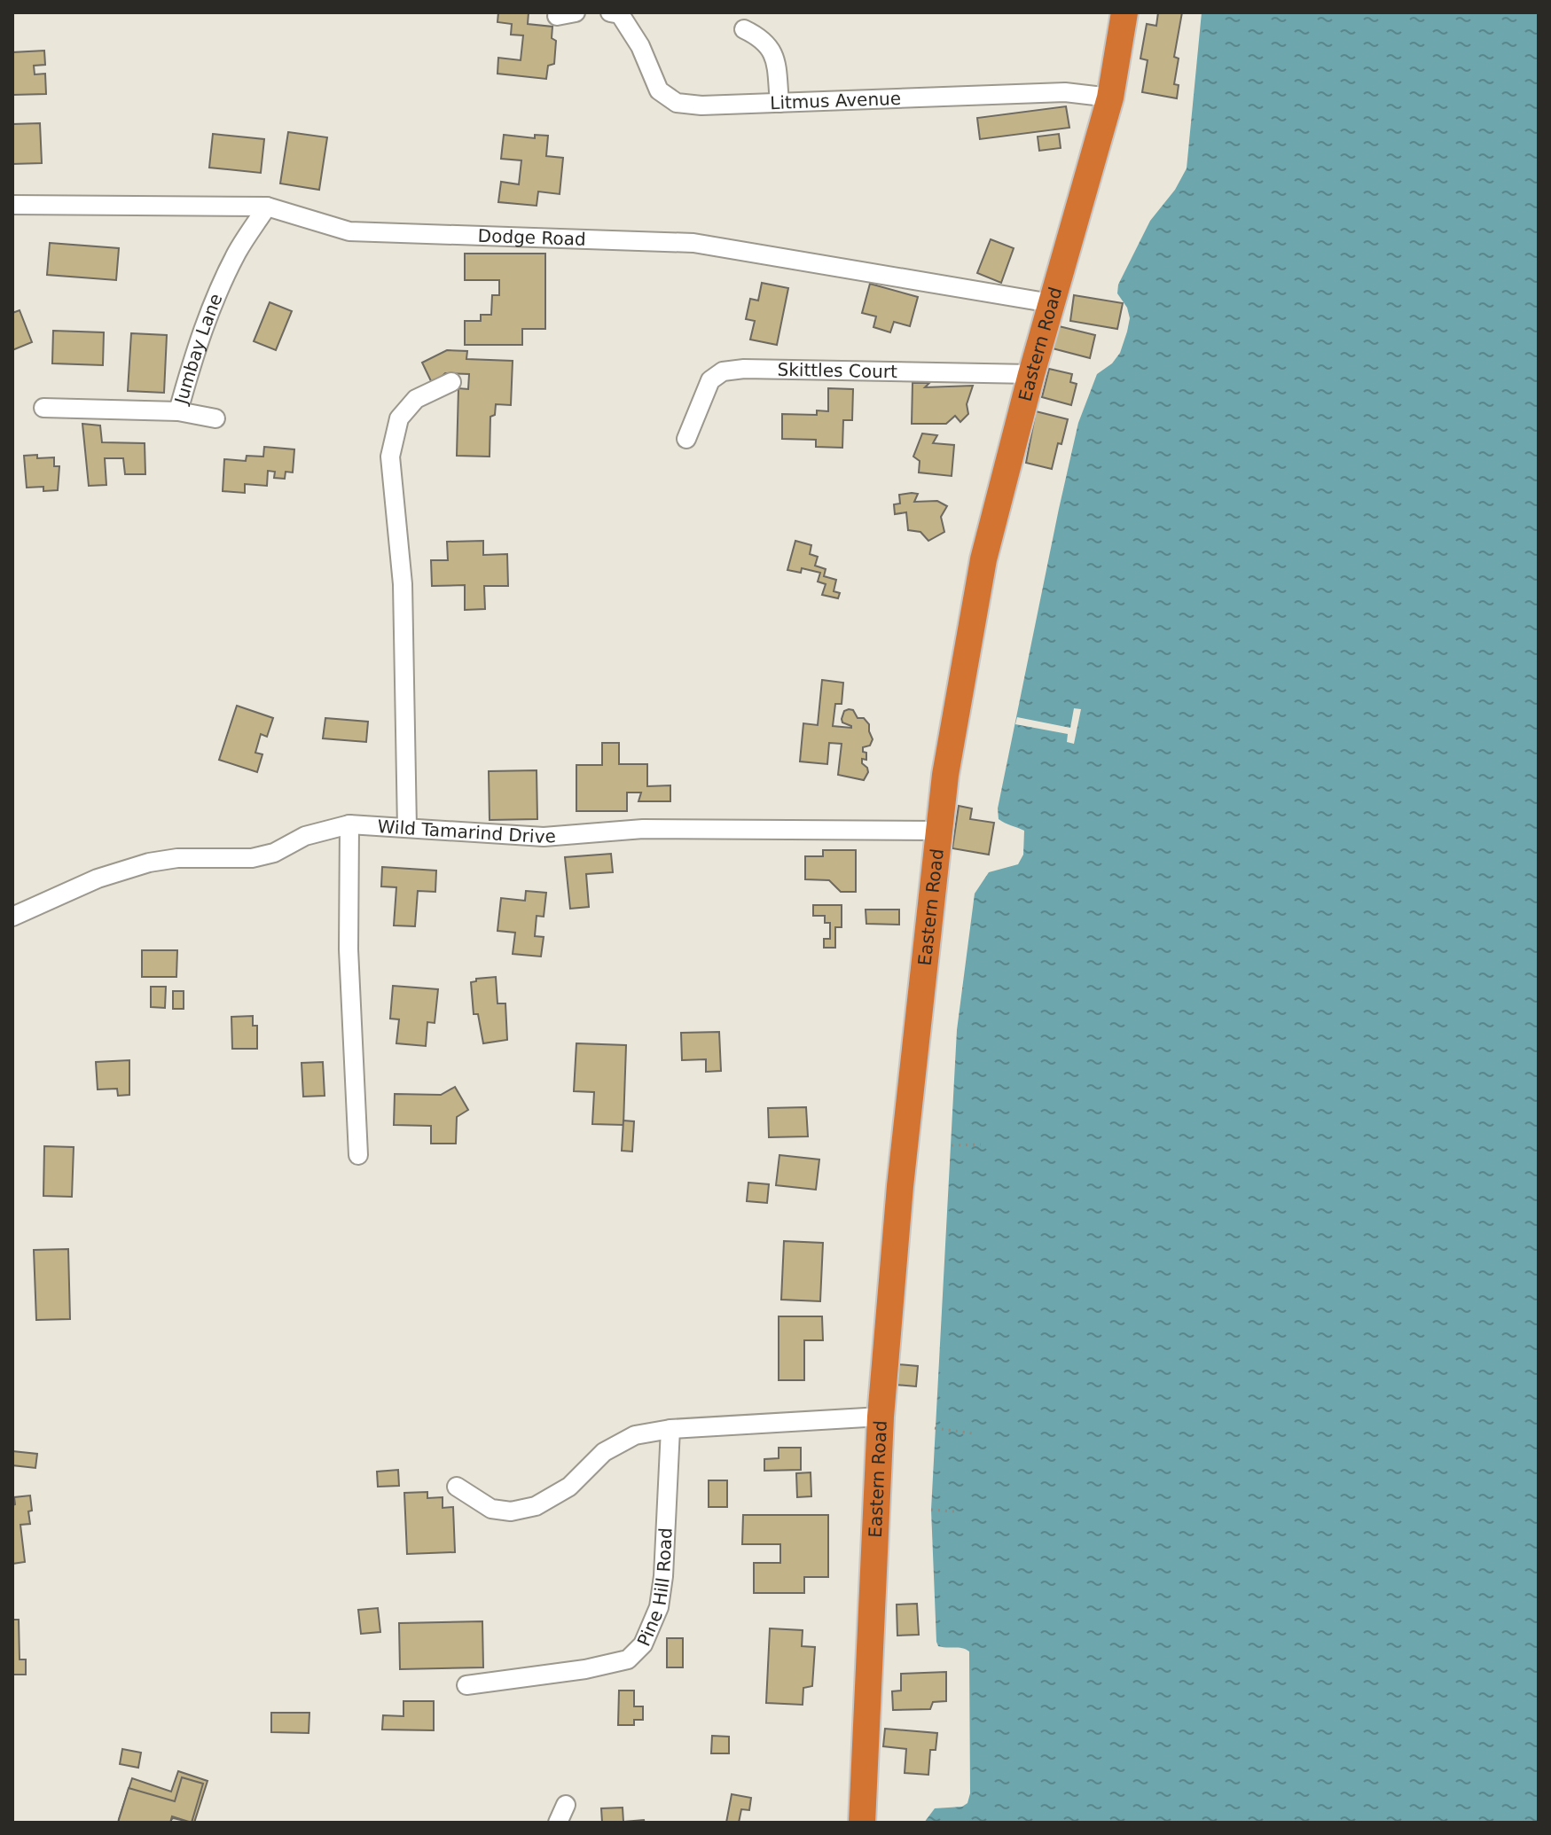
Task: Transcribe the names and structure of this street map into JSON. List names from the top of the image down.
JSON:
{
  "streets": {
    "highway": ["Eastern Road"],
    "street": [
      "Litmus Avenue",
      "Dodge Road",
      "Jumbay Lane",
      "Skittles Court",
      "Wild Tamarind Drive",
      "Pine Hill Road"
    ]
  },
  "crossings": [
    ["Litmus Avenue", "Eastern Road"],
    ["Dodge Road", "Eastern Road"],
    ["Dodge Road", "Jumbay Lane"],
    ["Eastern Road", "Skittles Court"],
    ["Eastern Road", "Wild Tamarind Drive"]
  ]
}
